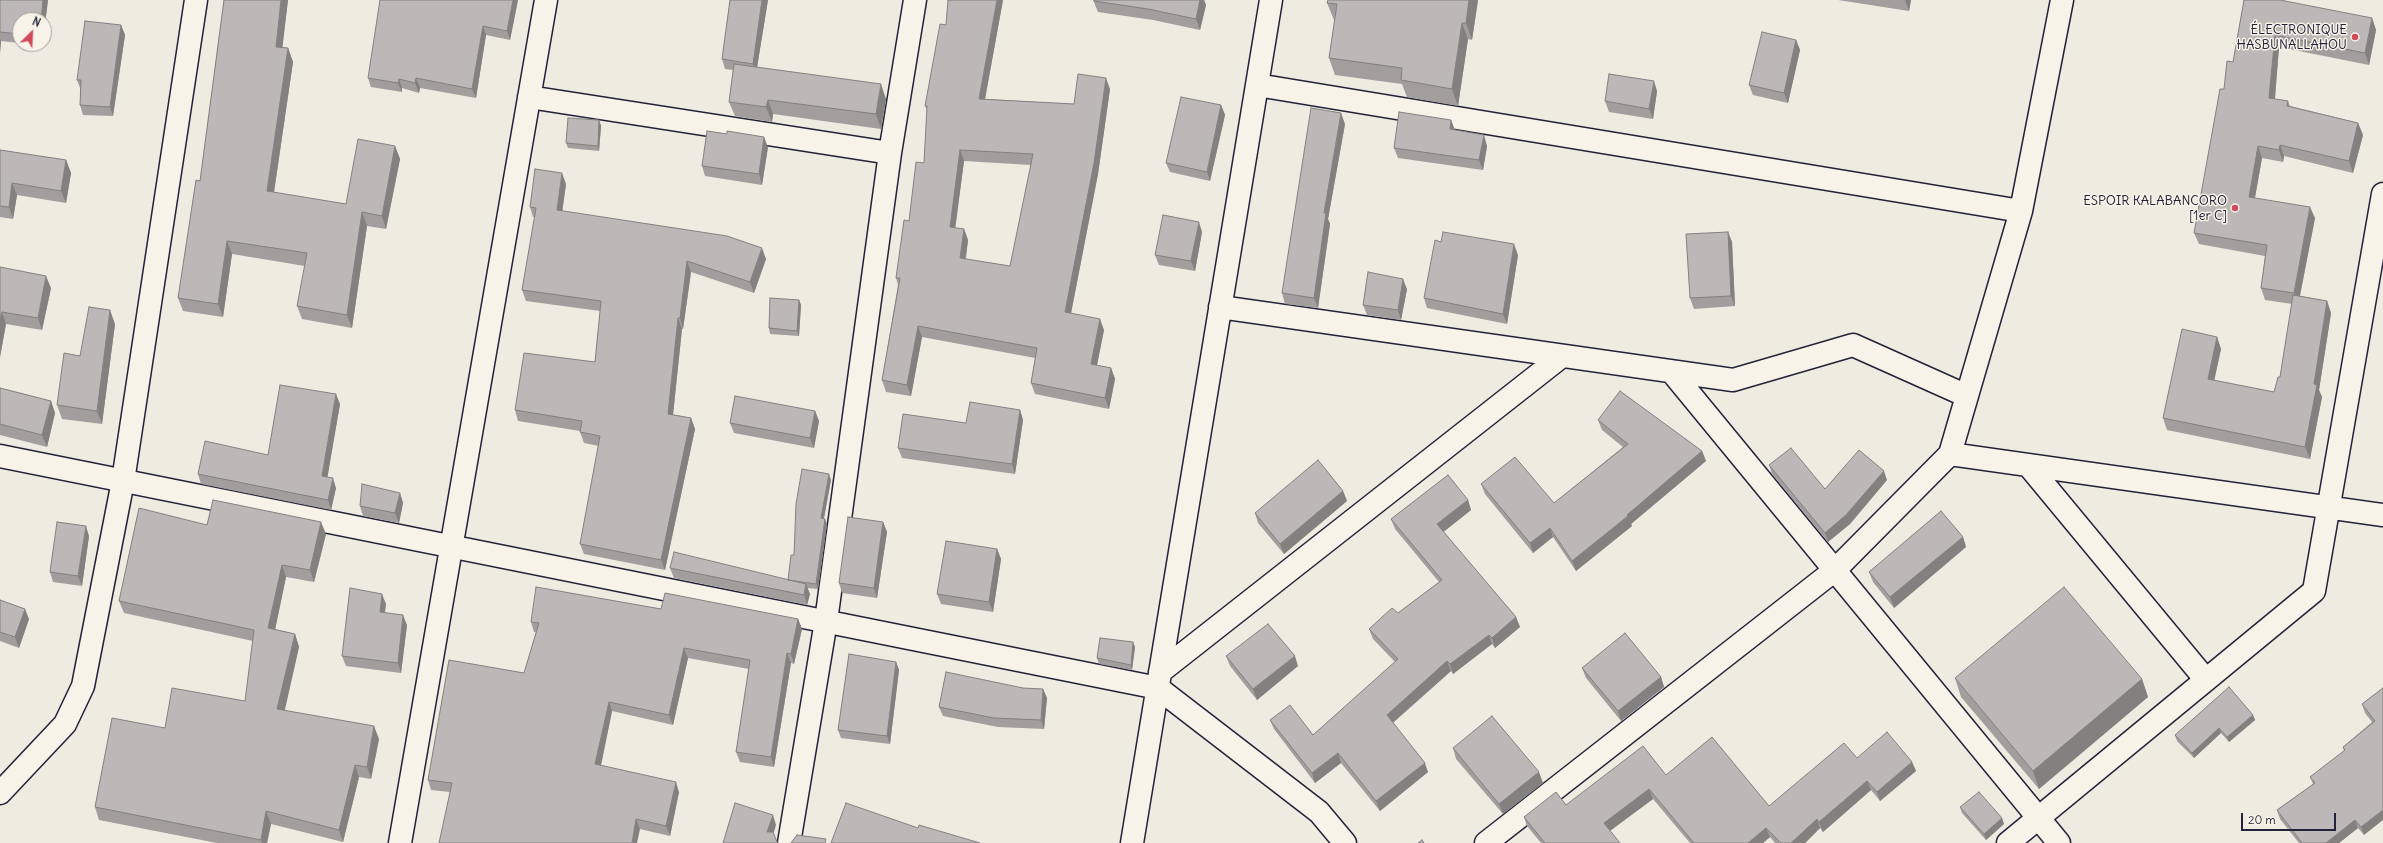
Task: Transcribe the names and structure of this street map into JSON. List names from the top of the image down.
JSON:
{
  "places": ["ÉLECTRONIQUE HASBUNALLAHOU", "ESPOIR KALABANCORO [1er C]"],
  "scale_bar": "20 m",
  "north": "top right"
}
